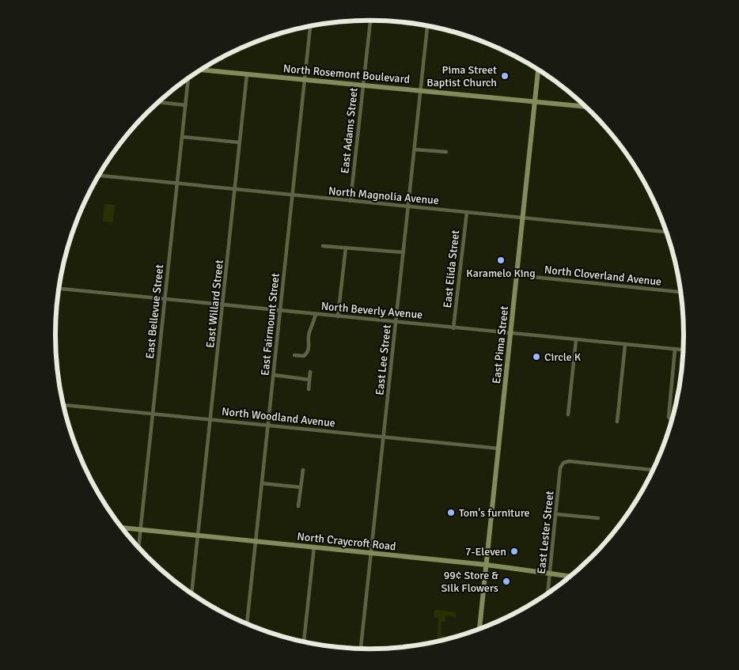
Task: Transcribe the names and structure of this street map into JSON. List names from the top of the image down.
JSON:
{
  "streets": {
    "street": [
      "North Rosemont Boulevard",
      "East Adams Street",
      "North Magnolia Avenue",
      "East Elida Street",
      "North Cloverland Avenue",
      "East Willard Street",
      "North Beverly Avenue",
      "East Bellevue Street",
      "East Fairmount Street",
      "East Pima Street",
      "East Lee Street",
      "North Woodland Avenue",
      "East Lester Street",
      "North Craycroft Road"
    ]
  },
  "crossings": [
    ["North Rosemont Boulevard", "East Adams Street"],
    ["North Rosemont Boulevard", "East Willard Street"],
    ["North Rosemont Boulevard", "East Fairmount Street"],
    ["North Rosemont Boulevard", "East Pima Street"],
    ["North Rosemont Boulevard", "East Lee Street"],
    ["East Adams Street", "North Magnolia Avenue"],
    ["North Magnolia Avenue", "East Elida Street"],
    ["North Magnolia Avenue", "East Willard Street"],
    ["North Magnolia Avenue", "East Bellevue Street"],
    ["North Magnolia Avenue", "East Fairmount Street"],
    ["North Magnolia Avenue", "East Pima Street"],
    ["North Magnolia Avenue", "East Lee Street"],
    ["East Elida Street", "North Beverly Avenue"],
    ["North Cloverland Avenue", "East Pima Street"],
    ["East Willard Street", "North Beverly Avenue"],
    ["East Willard Street", "North Woodland Avenue"],
    ["East Willard Street", "North Craycroft Road"],
    ["North Beverly Avenue", "East Bellevue Street"],
    ["North Beverly Avenue", "East Fairmount Street"],
    ["North Beverly Avenue", "East Pima Street"],
    ["North Beverly Avenue", "East Lee Street"],
    ["East Bellevue Street", "North Woodland Avenue"],
    ["East Bellevue Street", "North Craycroft Road"],
    ["East Fairmount Street", "North Woodland Avenue"],
    ["East Fairmount Street", "North Craycroft Road"],
    ["East Pima Street", "North Woodland Avenue"],
    ["East Pima Street", "North Craycroft Road"],
    ["East Lee Street", "North Woodland Avenue"],
    ["East Lee Street", "North Craycroft Road"],
    ["East Lester Street", "North Craycroft Road"]
  ],
  "places": [
    "Pima Street Baptist Church",
    "Karamelo King",
    "Circle K",
    "Tom's furniture",
    "7-Eleven",
    "99¢ Store & Silk Flowers"
  ]
}
